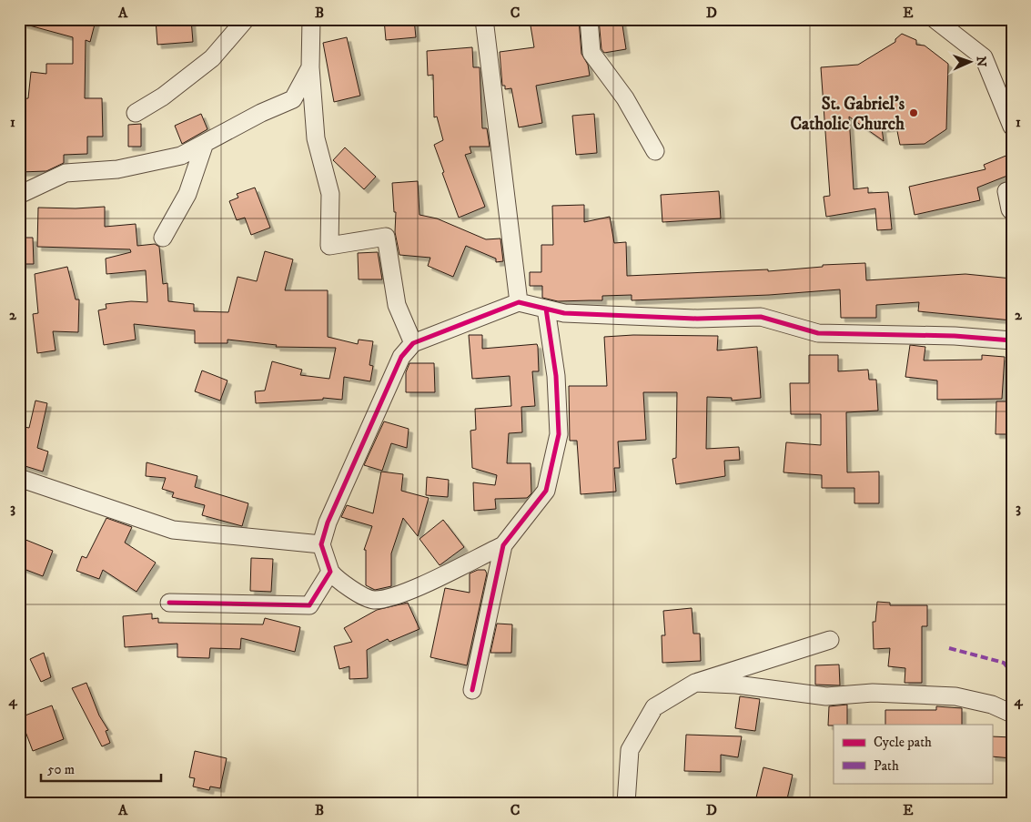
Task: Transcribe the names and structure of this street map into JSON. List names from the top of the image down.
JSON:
{
  "places": ["St. Gabriel's Catholic Church"],
  "legend": ["Cycle path", "Path"],
  "scale_bar": "50 m",
  "north": "right",
  "grid": {
    "columns": [
      "A",
      "B",
      "C",
      "D",
      "E"
    ],
    "rows": [
      "1",
      "2",
      "3",
      "4"
    ]
  }
}
